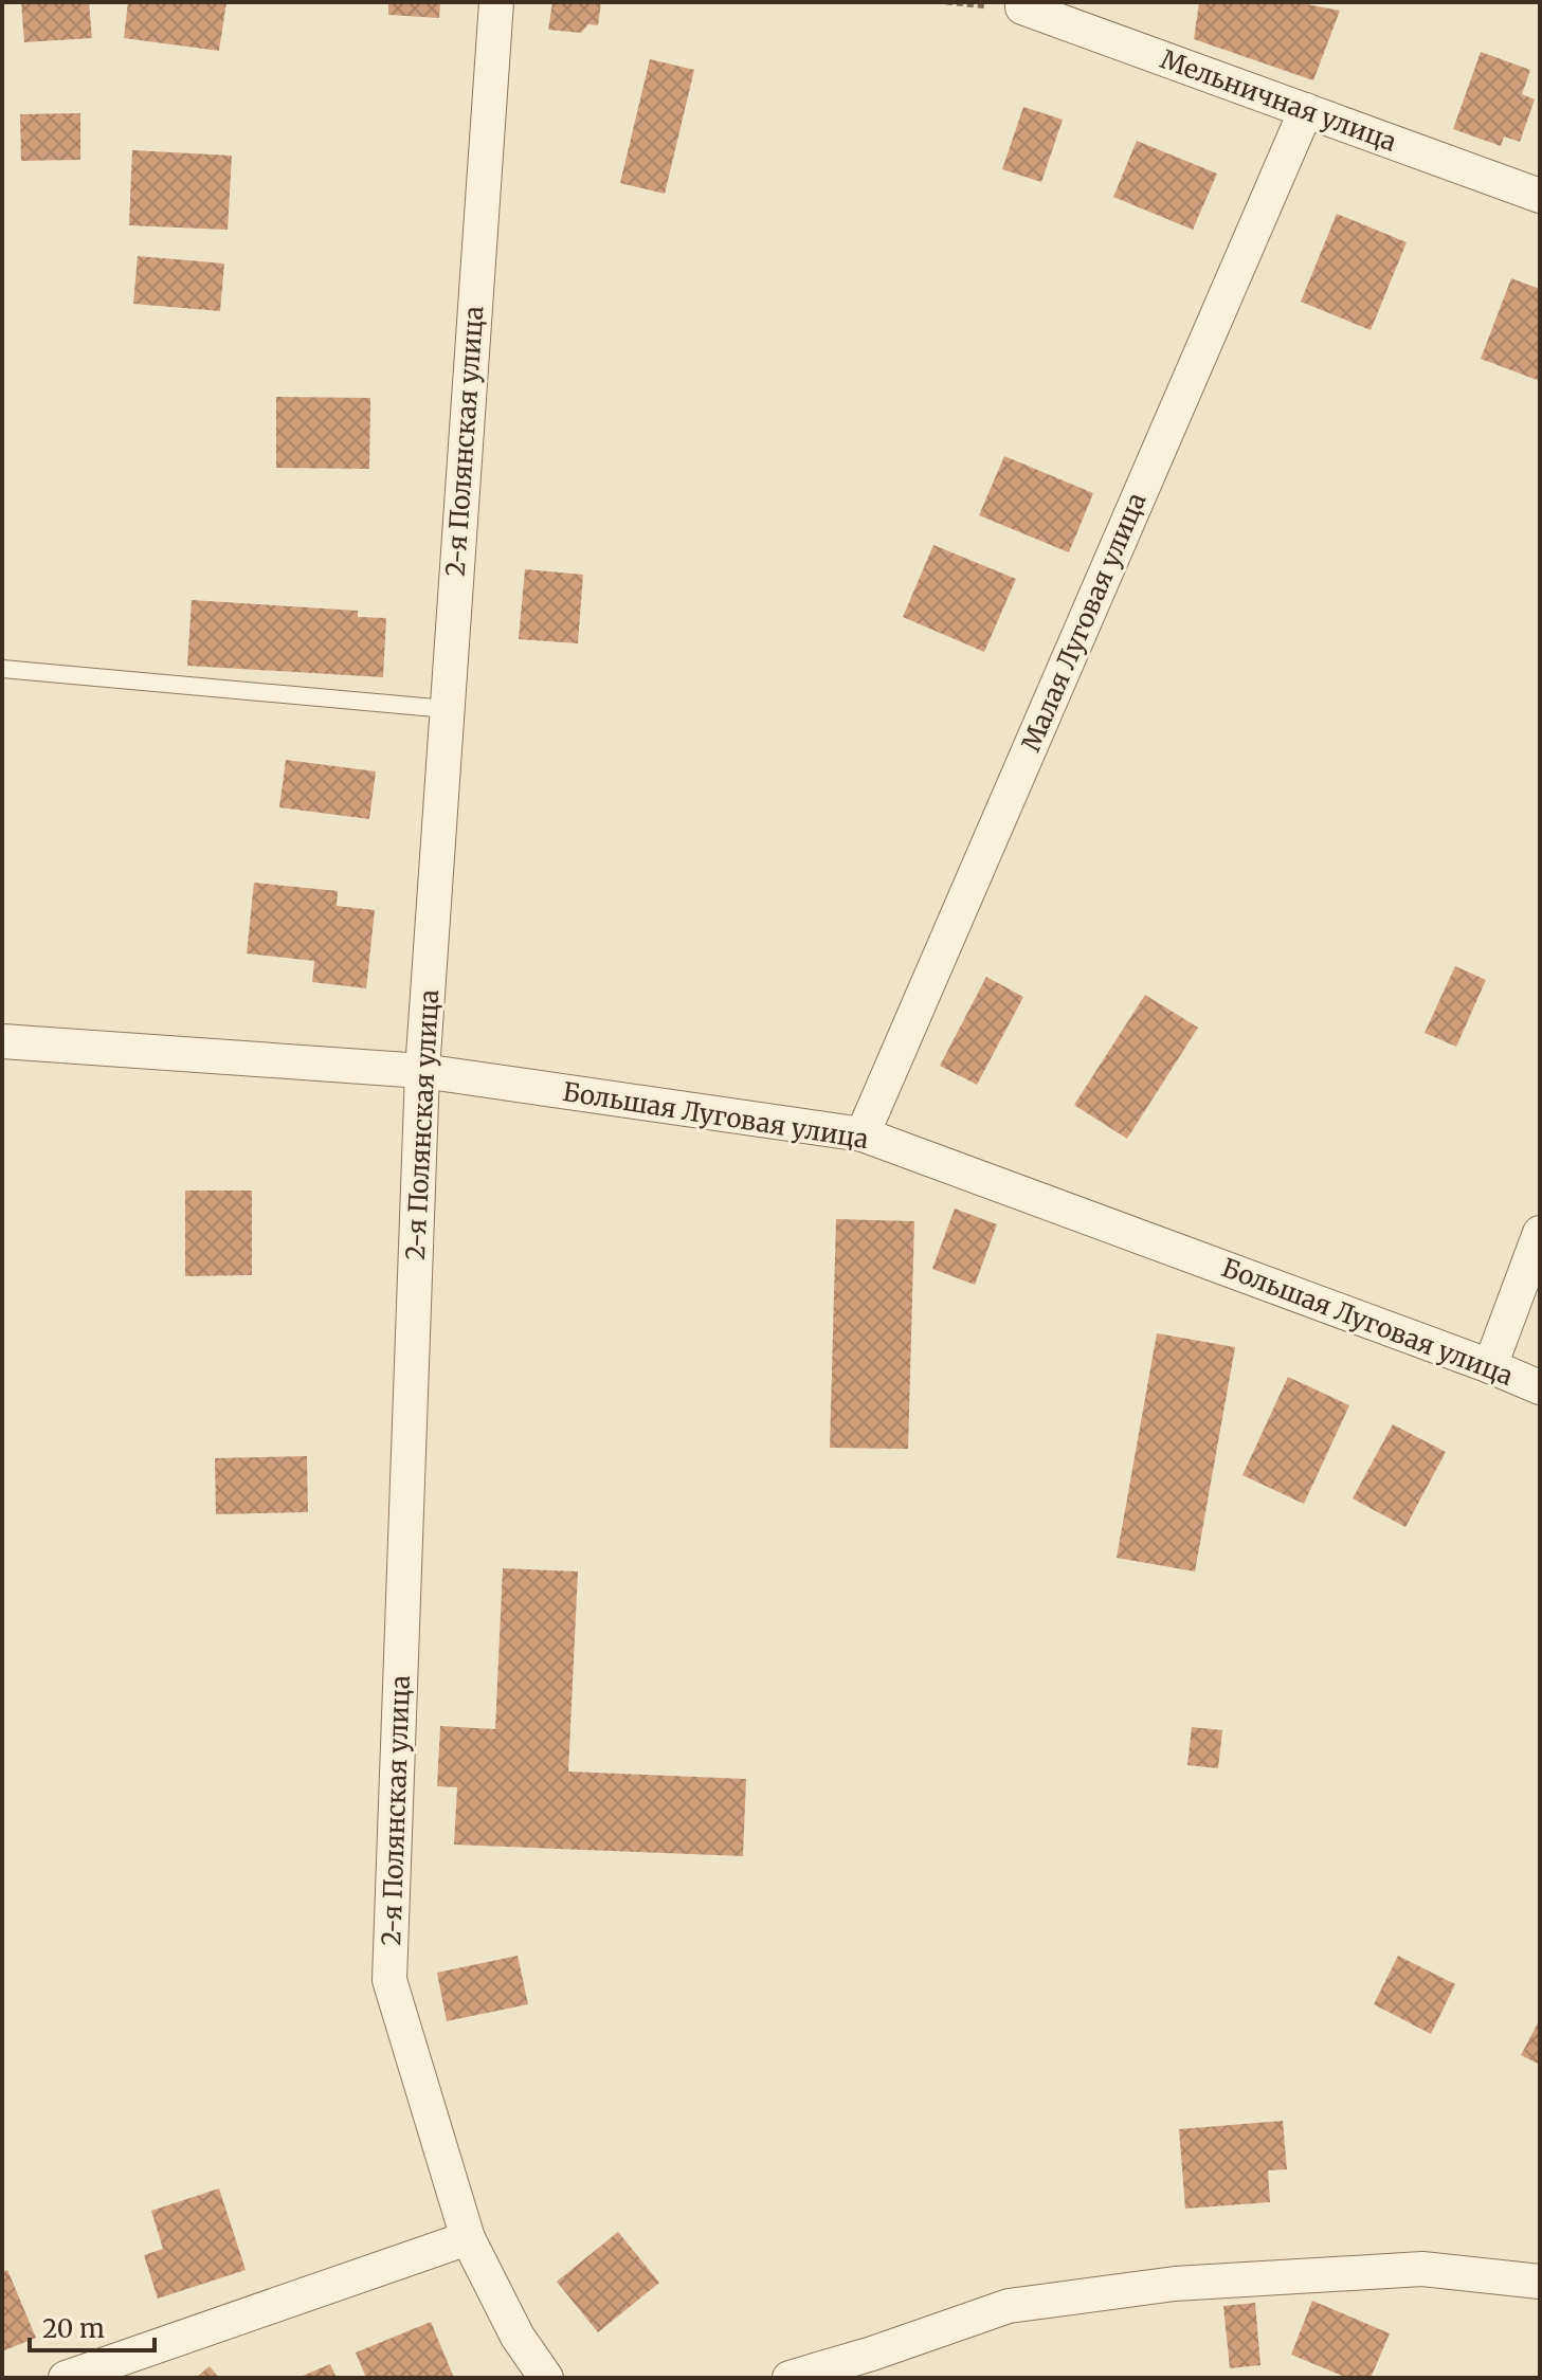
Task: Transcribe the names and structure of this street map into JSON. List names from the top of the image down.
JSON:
{
  "streets": {
    "street": [
      "Мельничная улица",
      "2-я Полянская улица",
      "Малая Луговая улица",
      "Большая Луговая улица"
    ]
  },
  "crossings": [
    ["Мельничная улица", "Малая Луговая улица"],
    ["2-я Полянская улица", "Большая Луговая улица"],
    ["Малая Луговая улица", "Большая Луговая улица"]
  ],
  "scale_bar": "20 m"
}
